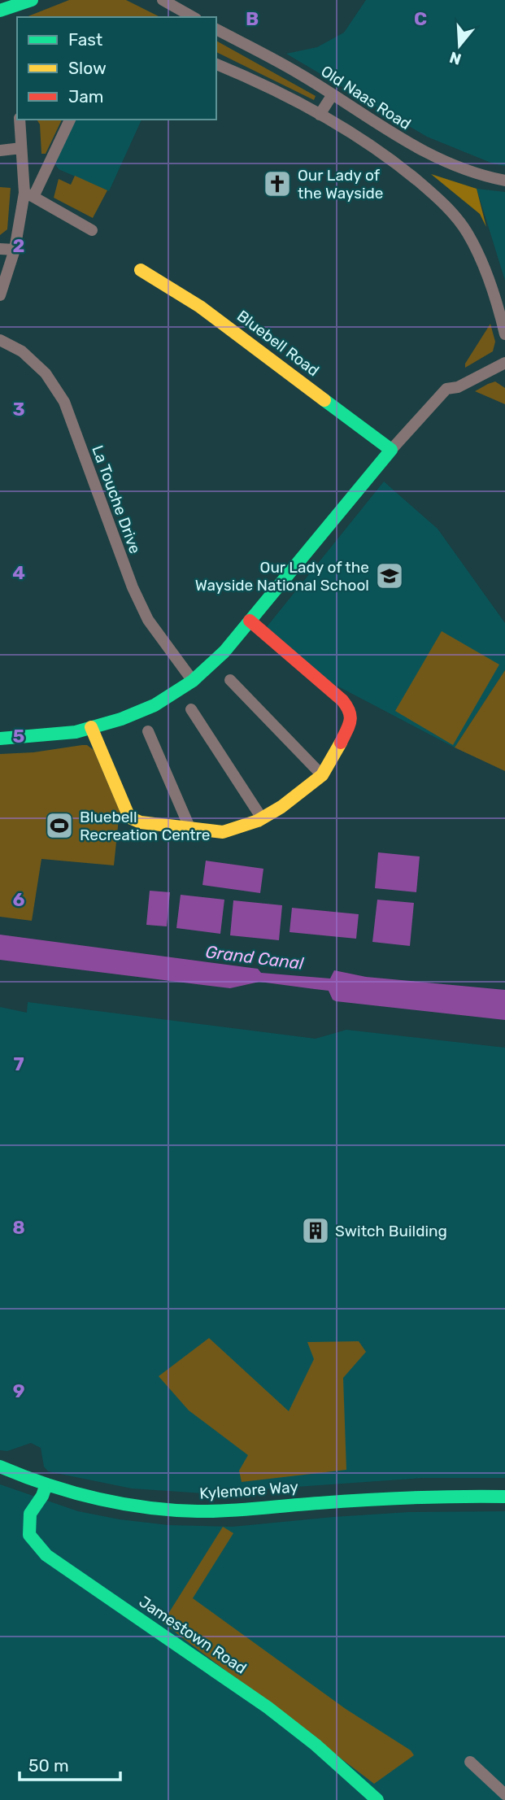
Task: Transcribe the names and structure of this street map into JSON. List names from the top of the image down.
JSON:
{
  "streets": {
    "street": [
      "Old Naas Road",
      "Bluebell Road",
      "La Touche Drive",
      "Kylemore Way",
      "Jamestown Road"
    ]
  },
  "crossings": [
    ["Kylemore Way", "Jamestown Road"]
  ],
  "water": ["Grand Canal"],
  "places": {
    "church": ["Our Lady of the Wayside"],
    "school or university": ["Our Lady of the Wayside National School"],
    "sports": ["Bluebell Recreation Centre"],
    "building": ["Switch Building"]
  },
  "legend": ["Fast", "Slow", "Jam"],
  "scale_bar": "50 m",
  "north": "bottom",
  "grid": {
    "columns": ["B", "C"],
    "rows": [
      "2",
      "3",
      "4",
      "5",
      "6",
      "7",
      "8",
      "9"
    ]
  }
}
